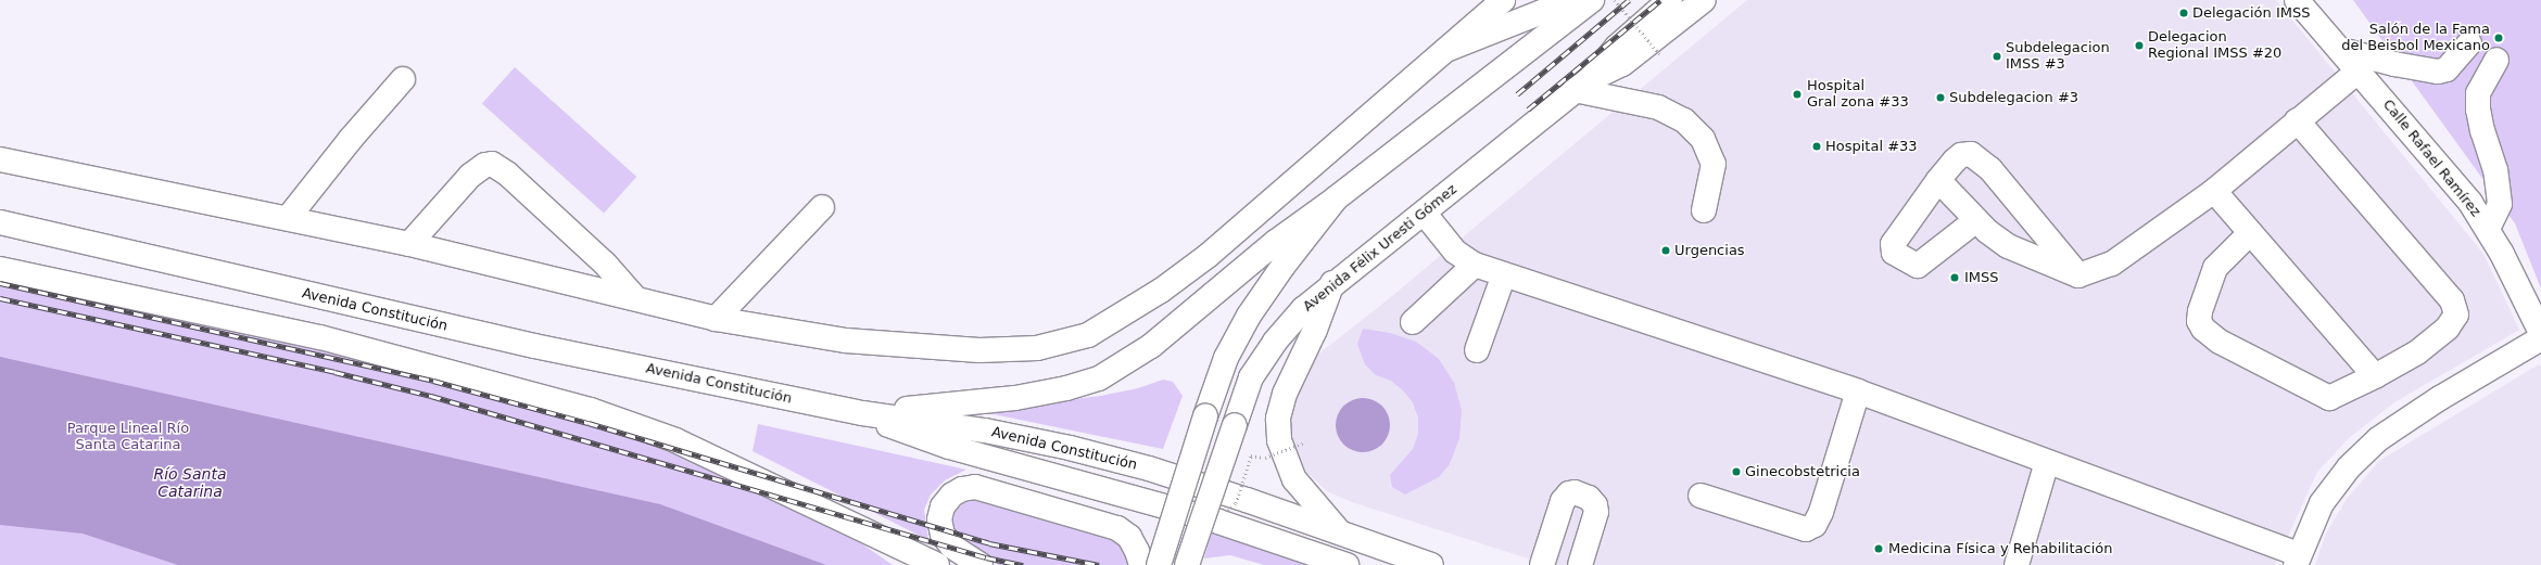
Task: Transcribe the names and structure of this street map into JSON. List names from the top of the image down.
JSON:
{
  "streets": {
    "main road": ["Calle Rafael Ramírez", "Avenida Félix Uresti Gómez", "Avenida Constitución"]
  },
  "water": ["Río Santa Catarina"],
  "parks": ["Parque Lineal Río Santa Catarina"],
  "places": [
    "Delegación IMSS",
    "Salón de la Fama del Beisbol Mexicano",
    "Delegacion Regional IMSS #20",
    "Subdelegacion IMSS #3",
    "Hospital Gral zona #33",
    "Subdelegacion #3",
    "Hospital #33",
    "Urgencias",
    "IMSS",
    "Ginecobstetricia",
    "Medicina Física y Rehabilitación"
  ]
}
